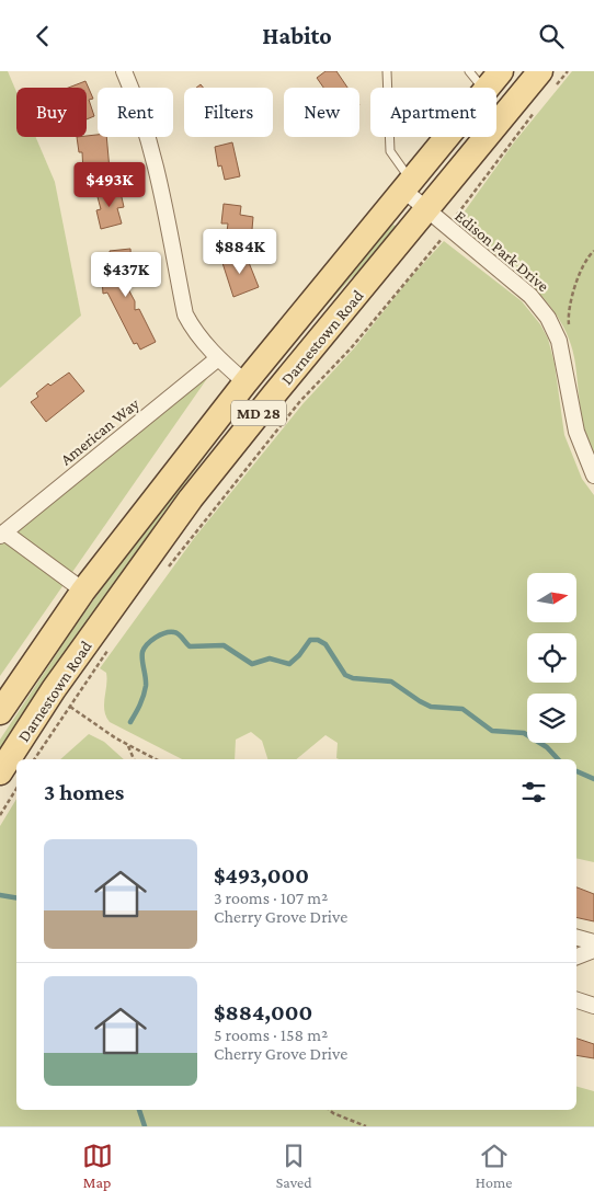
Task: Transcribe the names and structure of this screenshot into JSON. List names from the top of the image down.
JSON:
{
  "streets": {
    "main road": ["Darnestown Road", "MD 28"],
    "street": ["Edison Park Drive", "American Way"]
  },
  "crossings": [
    ["Edison Park Drive", "Darnestown Road"],
    ["Darnestown Road", "American Way"]
  ],
  "north": "right",
  "page": {
    "header": "Habito",
    "chip": [
      "Buy",
      "Rent",
      "Filters",
      "New",
      "Apartment"
    ],
    "price": ["$493K", "$884K", "$437K"],
    "heading": "3 homes",
    "list": [
      {
        "name": "$493,000",
        "note": "3 rooms · 107 m² · Cherry Grove Drive"
      },
      {
        "name": "$884,000",
        "note": "5 rooms · 158 m² · Cherry Grove Drive"
      }
    ],
    "tabs": ["Map", "Saved", "Home"]
  }
}
